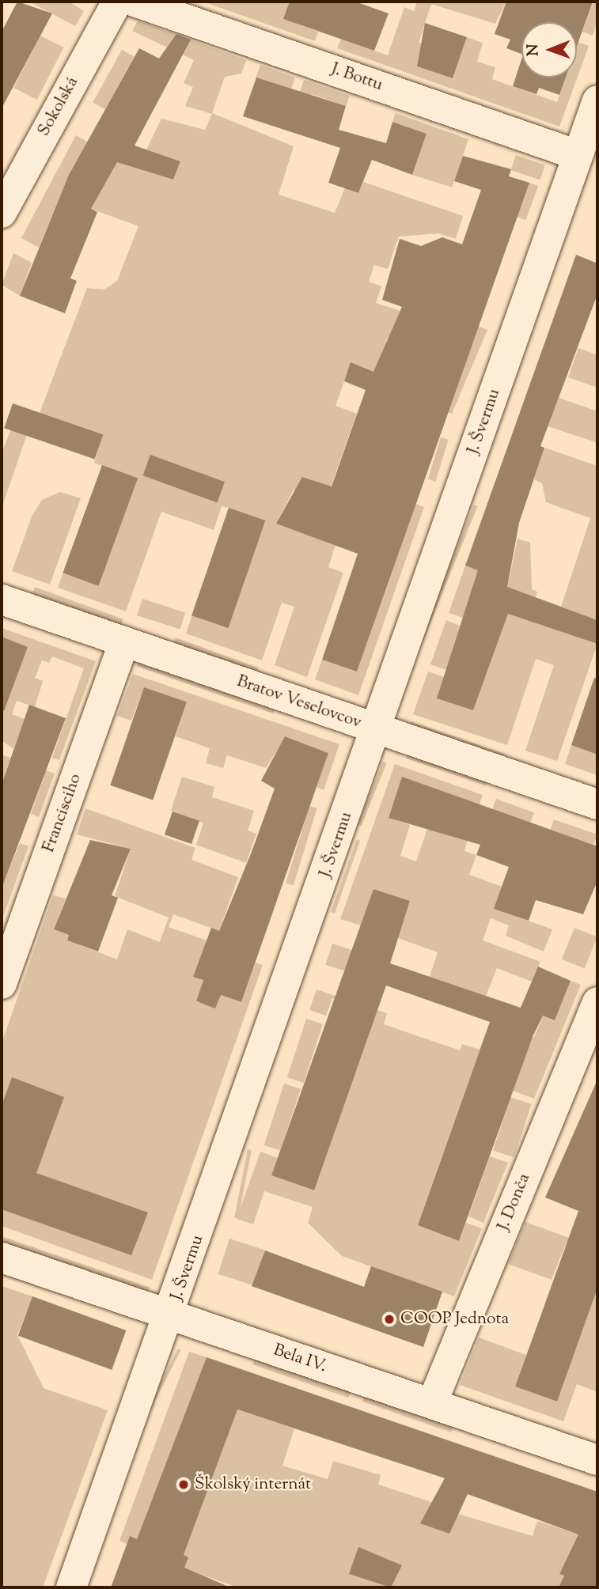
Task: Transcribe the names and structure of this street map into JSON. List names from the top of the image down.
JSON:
{
  "streets": {
    "street": [
      "J. Bottu",
      "Sokolská",
      "J. Švermu",
      "Bratov Veselovcov",
      "Francisciho",
      "J. Donča",
      "Bela IV."
    ]
  },
  "crossings": [
    ["J. Bottu", "J. Švermu"],
    ["J. Švermu", "Bratov Veselovcov"],
    ["J. Švermu", "Bela IV."],
    ["Bratov Veselovcov", "Francisciho"],
    ["J. Donča", "Bela IV."]
  ],
  "places": ["COOP Jednota", "Školský internát"],
  "north": "left"
}
